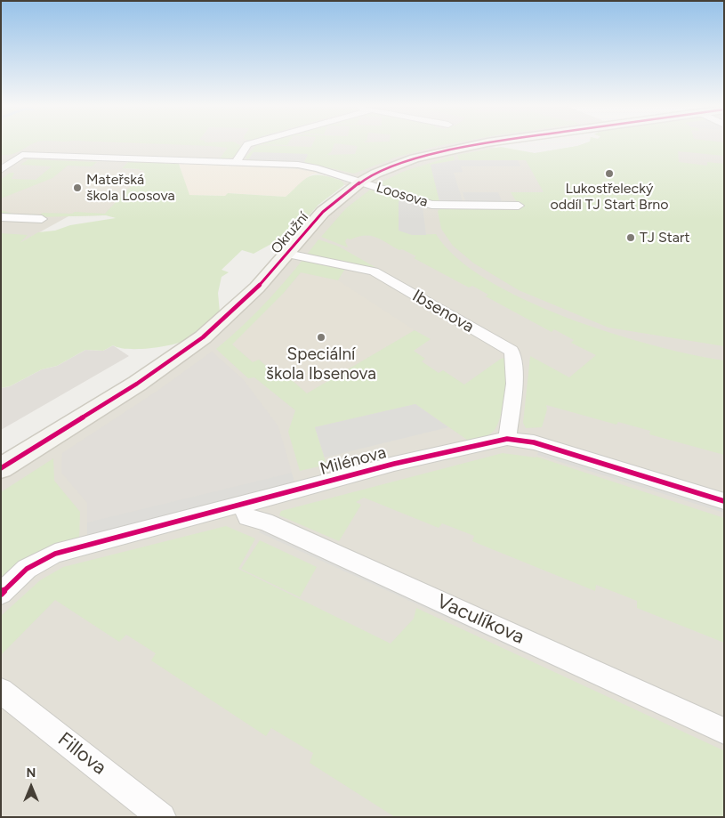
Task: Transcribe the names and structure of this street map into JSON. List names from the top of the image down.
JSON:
{
  "streets": {
    "street": [
      "Loosova",
      "Okružní",
      "Ibsenova",
      "Milénova",
      "Vaculíkova",
      "Fillova"
    ]
  },
  "crossings": [
    ["Loosova", "Okružní"],
    ["Okružní", "Ibsenova"],
    ["Ibsenova", "Milénova"],
    ["Milénova", "Vaculíkova"]
  ],
  "places": [
    "Lukostřelecký oddíl TJ Start Brno",
    "Mateřská škola Loosova",
    "TJ Start",
    "Speciální škola Ibsenova"
  ],
  "north": "top"
}
